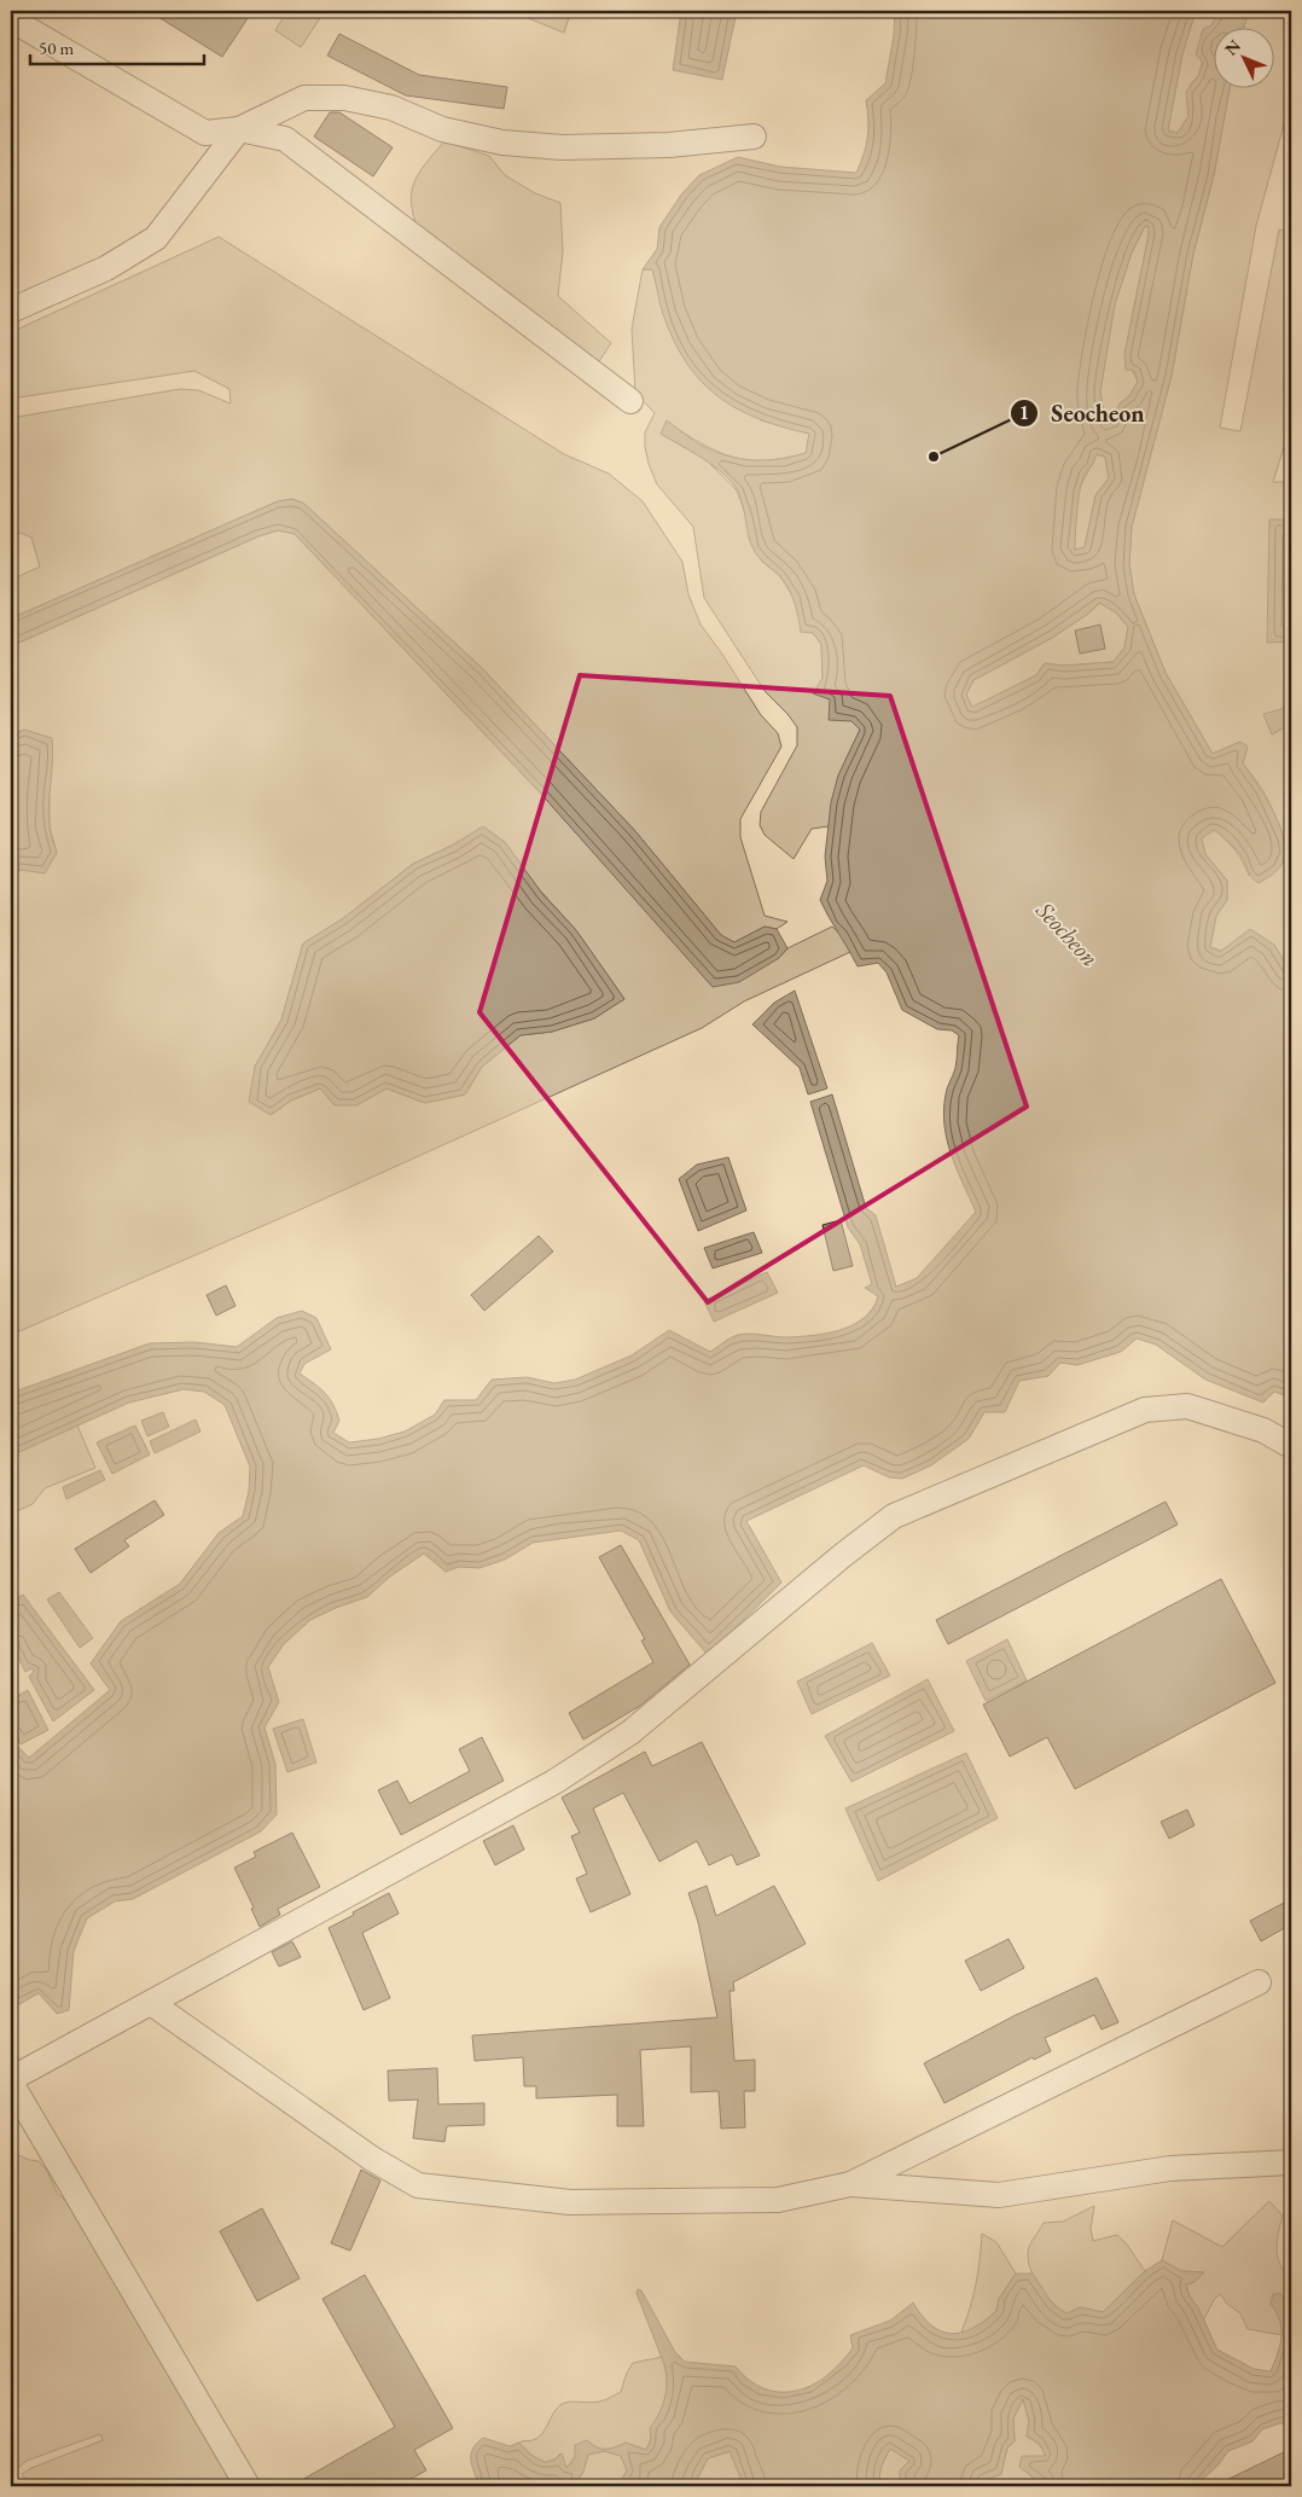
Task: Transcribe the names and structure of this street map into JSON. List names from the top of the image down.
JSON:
{
  "water": ["Seocheon"],
  "places": ["Seocheon"],
  "scale_bar": "50 m",
  "north": "top left"
}
